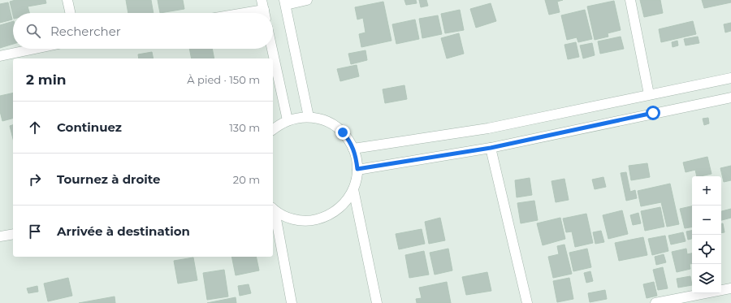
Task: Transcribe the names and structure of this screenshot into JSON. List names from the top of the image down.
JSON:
{
  "page": {
    "search": "Rechercher",
    "heading": ["2 min", "À pied · 150 m"],
    "list": [
      ["Continuez", "130 m"],
      ["Tournez à droite", "20 m"],
      "Arrivée à destination"
    ],
    "map_buttons": ["+", "−"]
  }
}
